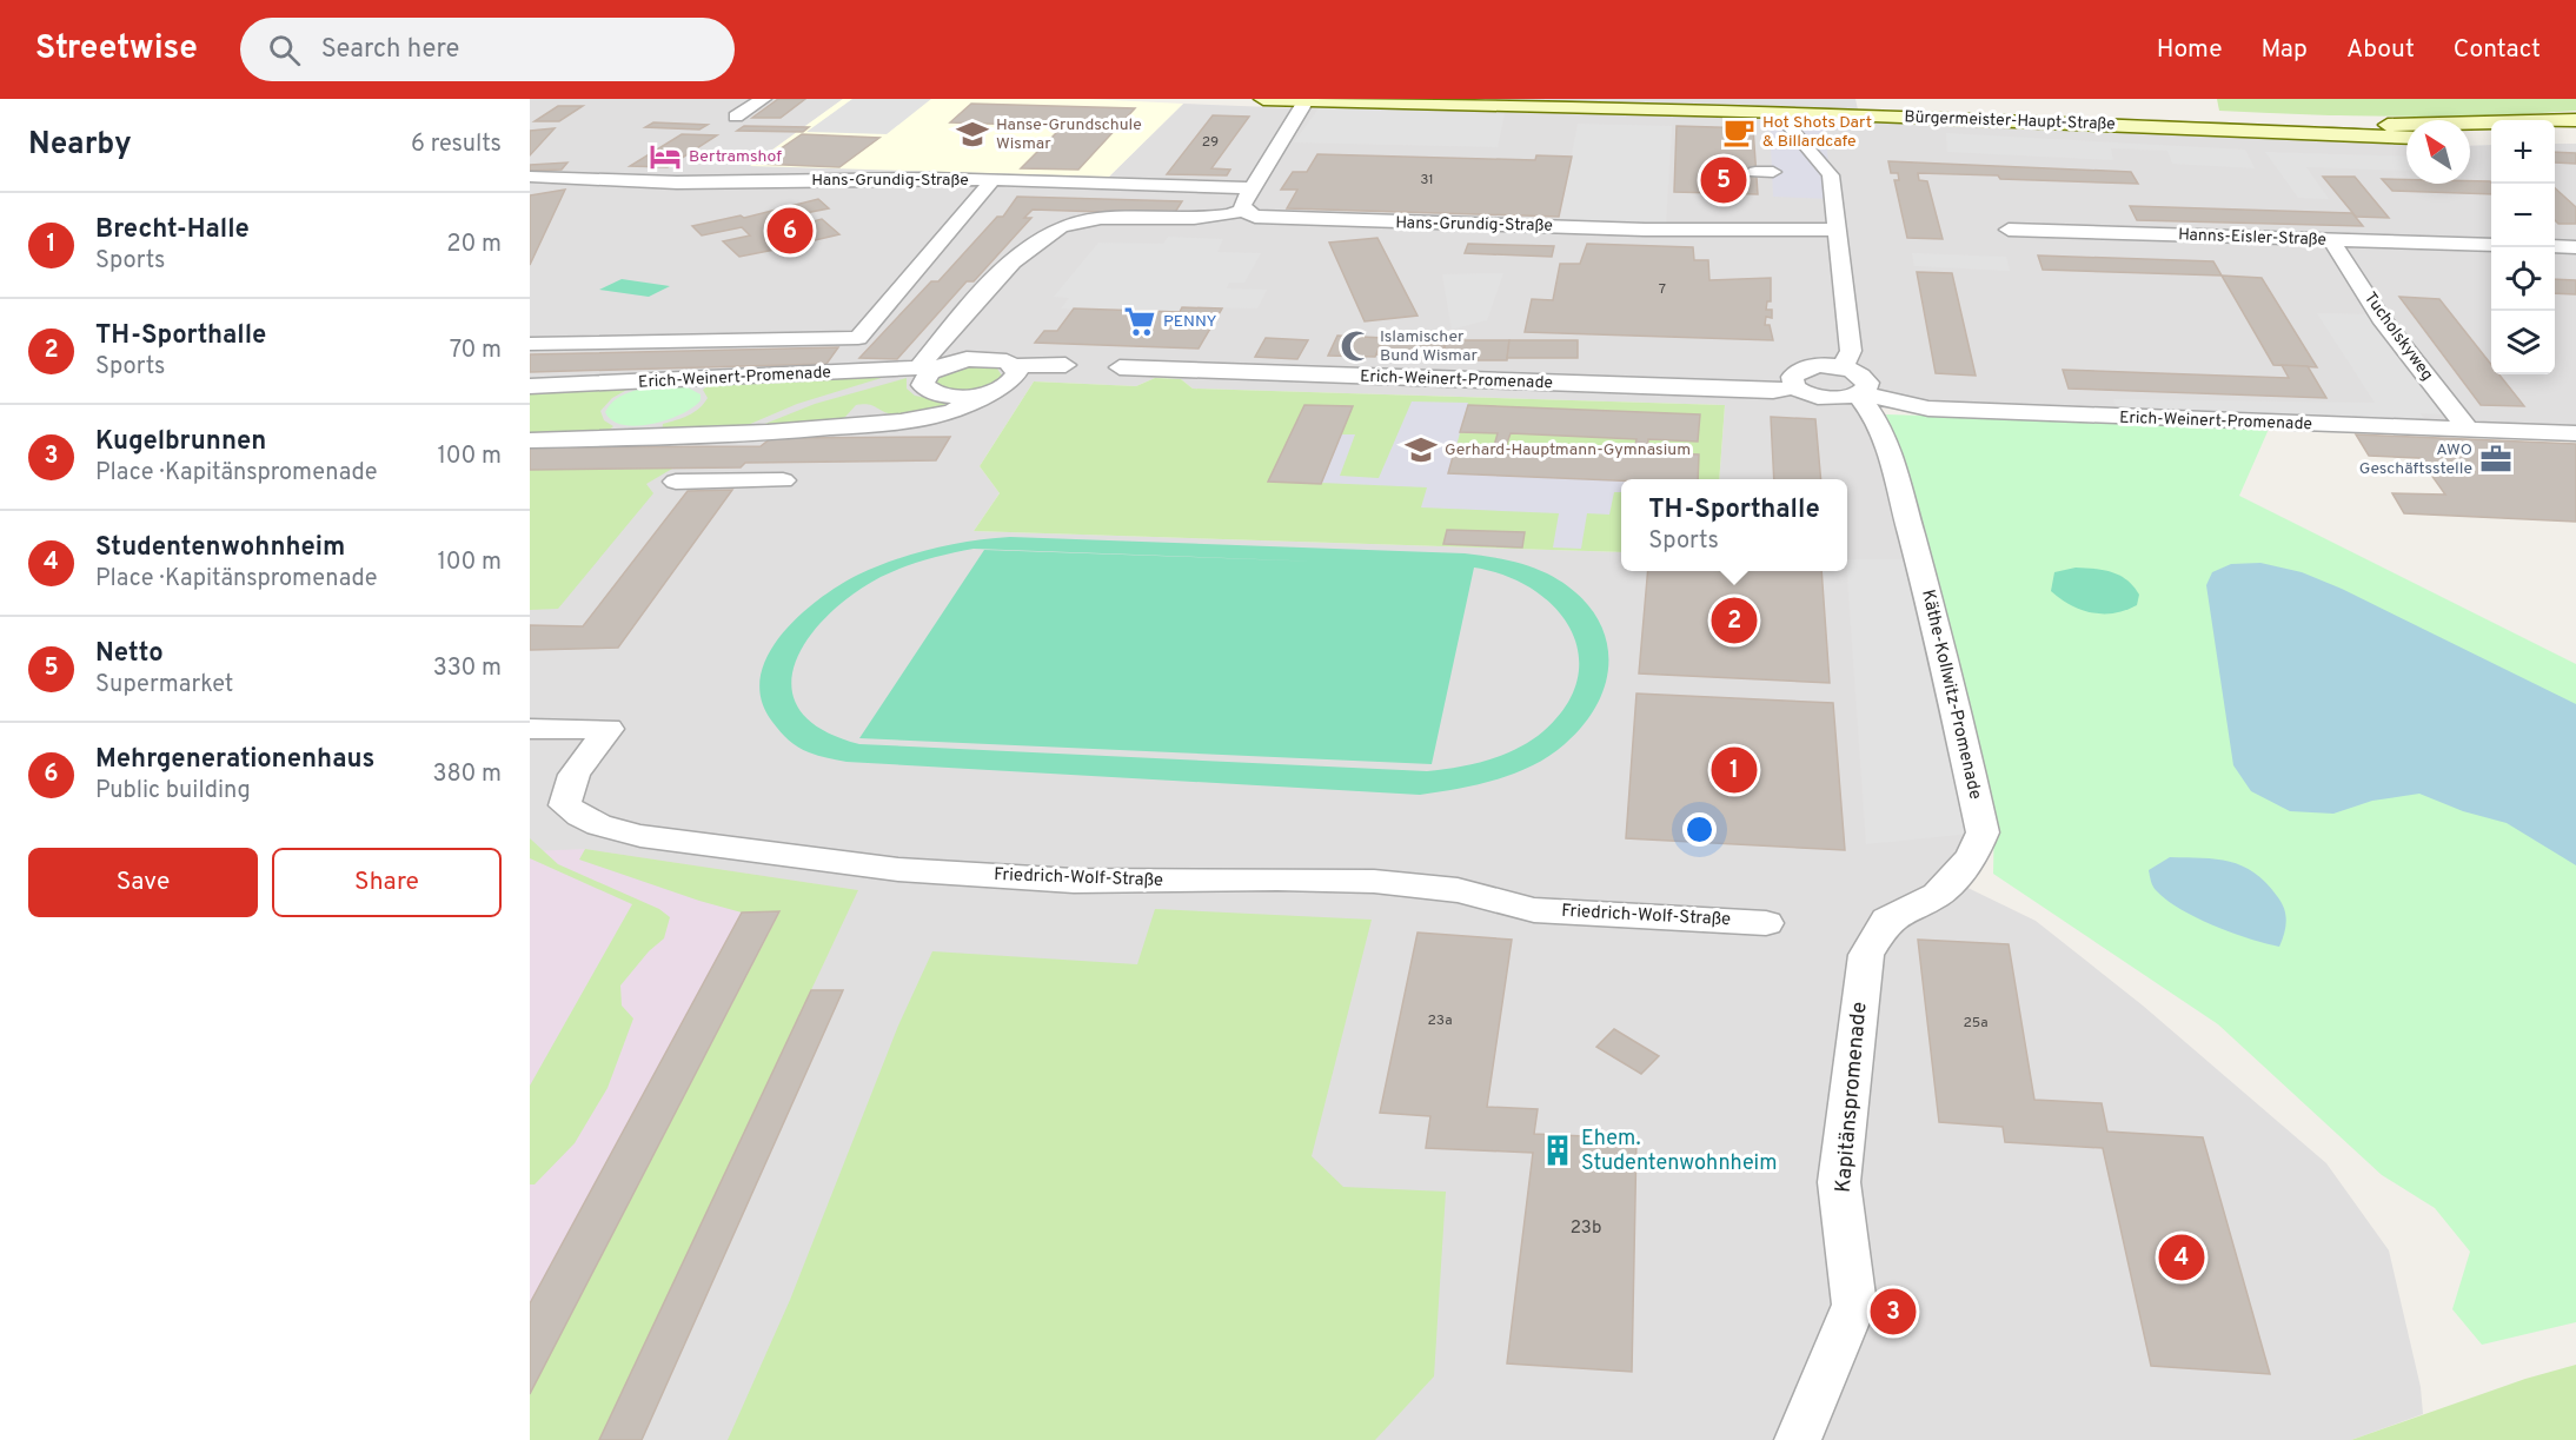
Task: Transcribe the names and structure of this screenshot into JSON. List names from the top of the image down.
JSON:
{
  "streets": {
    "street": [
      "Bürgermeister-Haupt-Straße",
      "Hans-Grundig-Straße",
      "Hanns-Eisler-Straße",
      "Tucholskyweg",
      "Erich-Weinert-Promenade",
      "Käthe-Kollwitz-Promenade",
      "Friedrich-Wolf-Straße",
      "Kapitänspromenade"
    ]
  },
  "crossings": [
    ["Hanns-Eisler-Straße", "Tucholskyweg"],
    ["Tucholskyweg", "Erich-Weinert-Promenade"],
    ["Erich-Weinert-Promenade", "Käthe-Kollwitz-Promenade"],
    ["Käthe-Kollwitz-Promenade", "Kapitänspromenade"]
  ],
  "places": {
    "cafe": ["Hot Shots Dart & Billardcafe"],
    "school or university": ["Hanse-Grundschule Wismar", "Gerhard-Hauptmann-Gymnasium"],
    "hotel": ["Bertramshof"],
    "supermarket": ["PENNY"],
    "mosque": ["Islamischer Bund Wismar"],
    "office": ["AWO Geschäftsstelle"],
    "building": ["Ehem. Studentenwohnheim"]
  },
  "house_numbers": [
    "29",
    "31",
    "7",
    "23a",
    "25a",
    "23b"
  ],
  "north": "top left",
  "page": {
    "header": "Streetwise",
    "search": "Search here",
    "nav": [
      "Home",
      "Map",
      "About",
      "Contact"
    ],
    "heading": ["Nearby", "6 results"],
    "map_buttons": ["+", "−"],
    "pins": [
      "5",
      "6",
      "2",
      "1",
      "4",
      "3"
    ],
    "list": [
      {
        "mark": "1",
        "name": "Brecht-Halle",
        "note": "Sports",
        "value": "20 m"
      },
      {
        "mark": "2",
        "name": "TH-Sporthalle",
        "note": "Sports",
        "value": "70 m"
      },
      {
        "mark": "3",
        "name": "Kugelbrunnen",
        "note": "Place · Kapitänspromenade",
        "value": "100 m"
      },
      {
        "mark": "4",
        "name": "Studentenwohnheim",
        "note": "Place · Kapitänspromenade",
        "value": "100 m"
      },
      {
        "mark": "5",
        "name": "Netto",
        "note": "Supermarket",
        "value": "330 m"
      },
      {
        "mark": "6",
        "name": "Mehrgenerationenhaus",
        "note": "Public building",
        "value": "380 m"
      }
    ],
    "popup": ["TH-Sporthalle", "Sports"],
    "buttons": ["Save", "Share"]
  }
}
